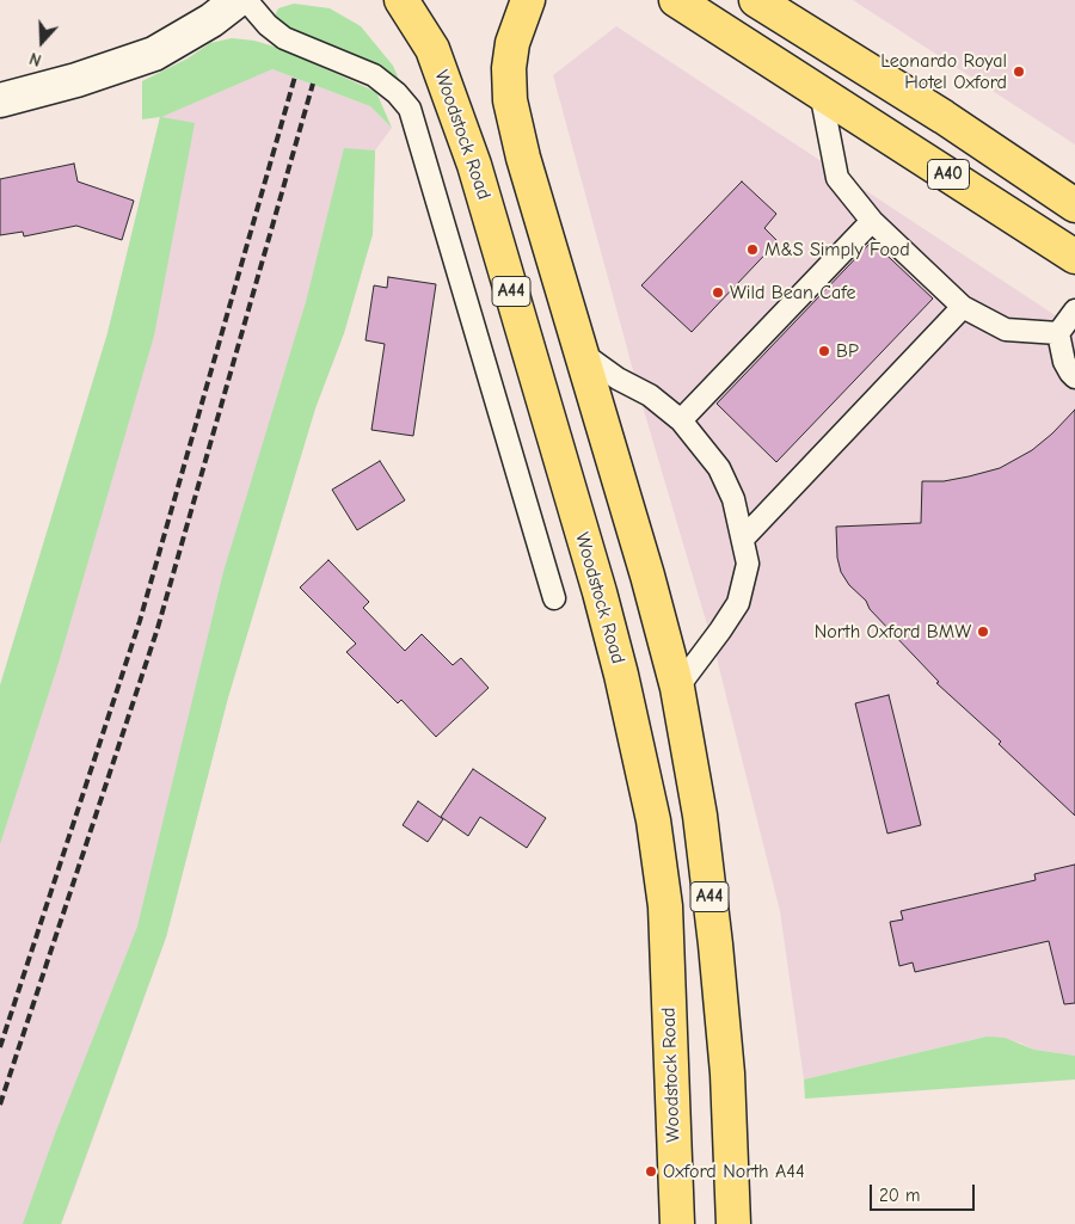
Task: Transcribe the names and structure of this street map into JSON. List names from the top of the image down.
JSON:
{
  "streets": {
    "highway": ["Woodstock Road", "A40", "A44"]
  },
  "places": [
    "Leonardo Royal Hotel Oxford",
    "M&S Simply Food",
    "Wild Bean Cafe",
    "BP",
    "North Oxford BMW",
    "Oxford North A44"
  ],
  "scale_bar": "20 m",
  "north": "bottom"
}
